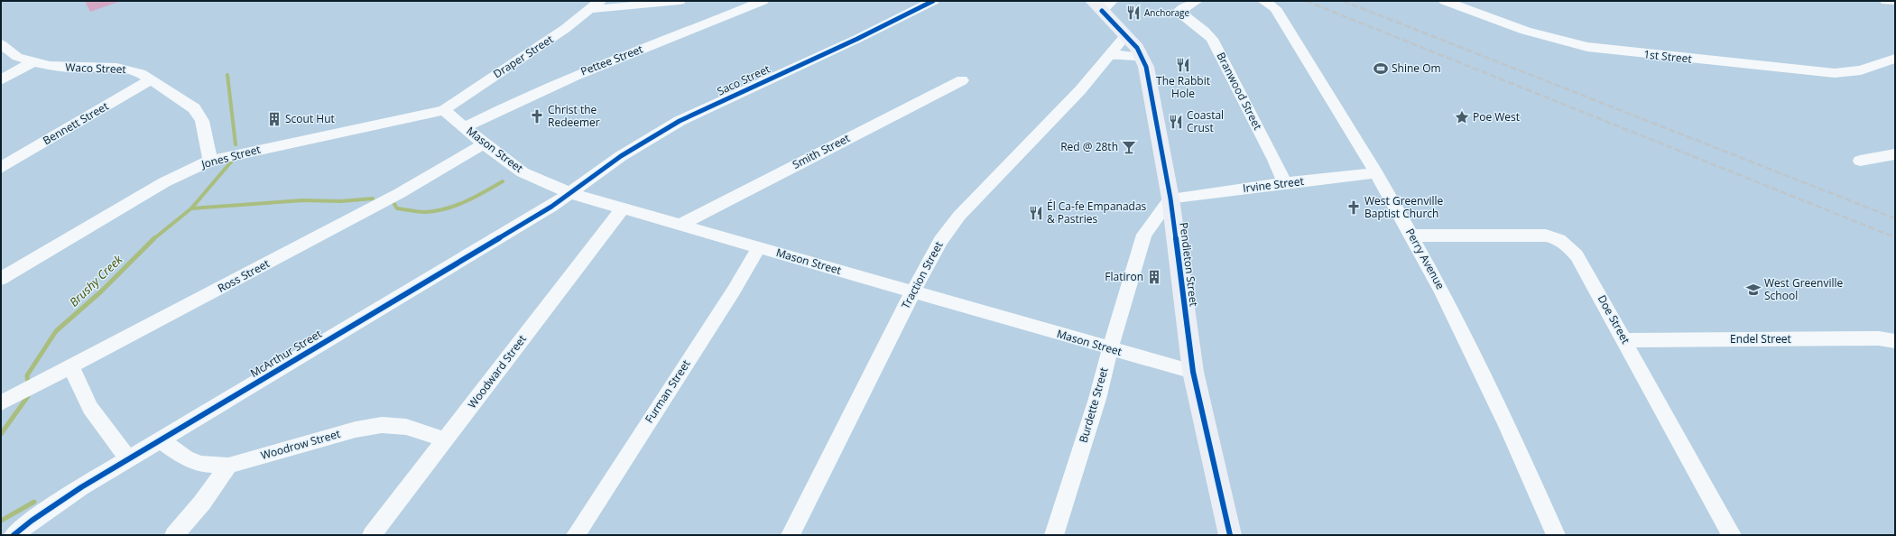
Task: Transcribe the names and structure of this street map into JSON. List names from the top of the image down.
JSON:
{
  "streets": {
    "main road": ["Pendleton Street"],
    "street": [
      "Draper Street",
      "1st Street",
      "Pettee Street",
      "Waco Street",
      "Saco Street",
      "Branwood Street",
      "Bennett Street",
      "Mason Street",
      "Smith Street",
      "Jones Street",
      "Irvine Street",
      "Perry Avenue",
      "Traction Street",
      "Ross Street",
      "Doe Street",
      "Endel Street",
      "McArthur Street",
      "Woodward Street",
      "Furman Street",
      "Burdette Street",
      "Woodrow Street"
    ]
  },
  "crossings": [
    ["Draper Street", "Mason Street"],
    ["Draper Street", "Jones Street"],
    ["Pettee Street", "Mason Street"],
    ["Waco Street", "Bennett Street"],
    ["Waco Street", "Jones Street"],
    ["Saco Street", "Mason Street"],
    ["Saco Street", "McArthur Street"],
    ["Branwood Street", "Irvine Street"],
    ["Mason Street", "Smith Street"],
    ["Mason Street", "Jones Street"],
    ["Mason Street", "Pendleton Street"],
    ["Mason Street", "Traction Street"],
    ["Mason Street", "Ross Street"],
    ["Mason Street", "McArthur Street"],
    ["Mason Street", "Woodward Street"],
    ["Mason Street", "Furman Street"],
    ["Mason Street", "Burdette Street"],
    ["Irvine Street", "Perry Avenue"],
    ["Irvine Street", "Pendleton Street"],
    ["Irvine Street", "Burdette Street"],
    ["Perry Avenue", "Doe Street"],
    ["Pendleton Street", "Traction Street"],
    ["Pendleton Street", "Burdette Street"],
    ["Doe Street", "Endel Street"],
    ["McArthur Street", "Woodrow Street"],
    ["Woodward Street", "Woodrow Street"]
  ],
  "water": ["Brushy Creek"],
  "places": {
    "restaurant": [
      "Anchorage",
      "The Rabbit Hole",
      "Coastal Crust",
      "Él Ca-fe Empanadas & Pastries"
    ],
    "sports": ["Shine Om"],
    "church": ["Christ the Redeemer", "West Greenville Baptist Church"],
    "place": ["Poe West"],
    "building": ["Scout Hut", "Flatiron"],
    "bar": ["Red @ 28th"],
    "school or university": ["West Greenville School"]
  }
}
